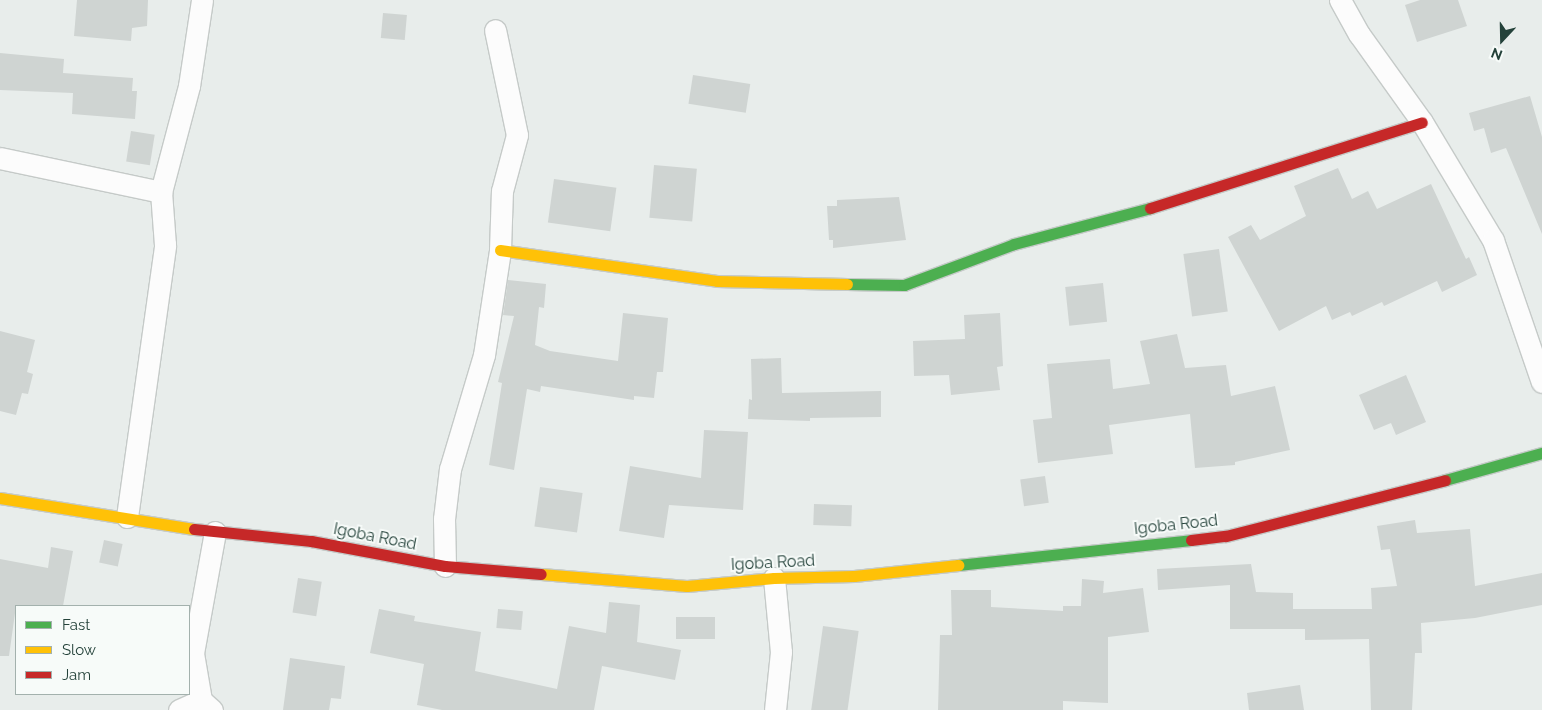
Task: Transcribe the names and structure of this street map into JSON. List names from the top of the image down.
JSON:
{
  "streets": {
    "street": ["Igoba Road"]
  },
  "legend": ["Fast", "Slow", "Jam"],
  "north": "bottom"
}
